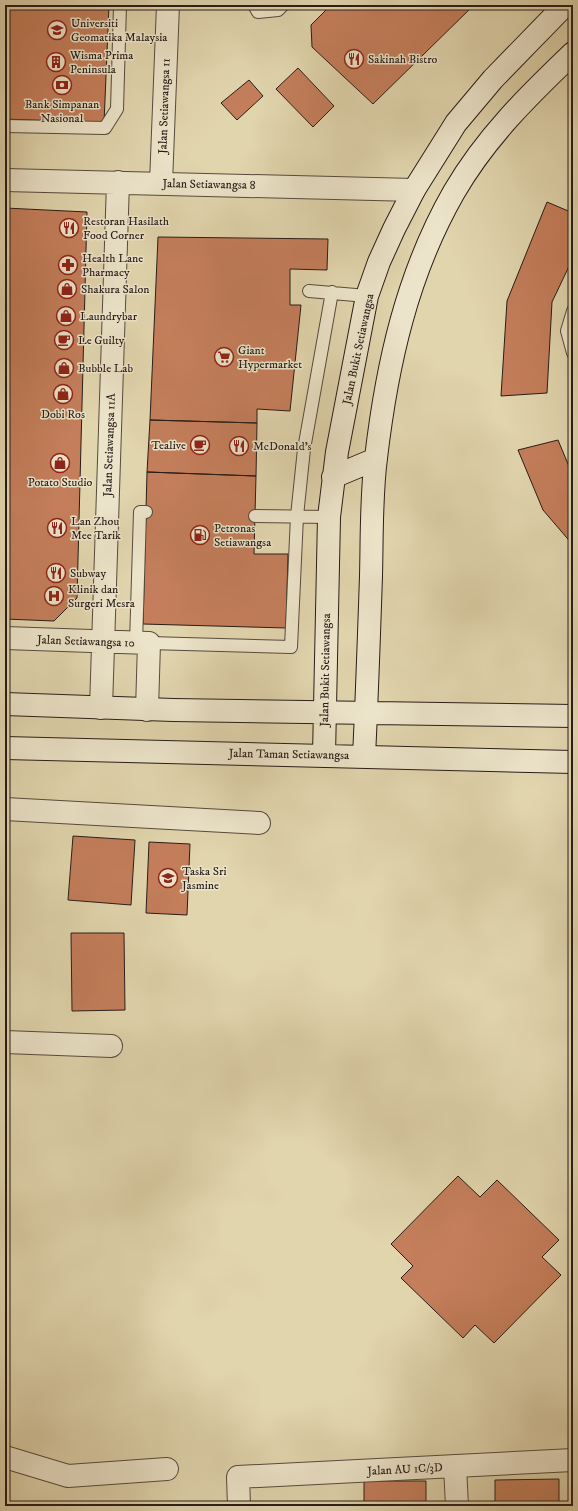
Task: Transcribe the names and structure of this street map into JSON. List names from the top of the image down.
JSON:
{
  "streets": {
    "street": [
      "Jalan Setiawangsa 11",
      "Jalan Setiawangsa 8",
      "Jalan Bukit Setiawangsa",
      "Jalan Setiawangsa 11A",
      "Jalan Setiawangsa 10",
      "Jalan Taman Setiawangsa",
      "Jalan AU 1C/3D"
    ]
  },
  "crossings": [
    ["Jalan Setiawangsa 11", "Jalan Setiawangsa 8"],
    ["Jalan Setiawangsa 8", "Jalan Bukit Setiawangsa"],
    ["Jalan Setiawangsa 8", "Jalan Setiawangsa 11A"],
    ["Jalan Bukit Setiawangsa", "Jalan Taman Setiawangsa"],
    ["Jalan Setiawangsa 11A", "Jalan Setiawangsa 10"]
  ],
  "places": {
    "school or university": ["Universiti Geomatika Malaysia", "Taska Sri Jasmine"],
    "restaurant": [
      "Sakinah Bistro",
      "Restoran Hasilath Food Corner",
      "McDonald's",
      "Lan Zhou Mee Tarik",
      "Subway"
    ],
    "building": ["Wisma Prima Peninsula"],
    "bank": ["Bank Simpanan Nasional"],
    "pharmacy": ["Health Lane Pharmacy"],
    "shop": [
      "Shakura Salon",
      "Laundrybar",
      "Bubble Lab",
      "Dobi Ros",
      "Potato Studio"
    ],
    "cafe": ["Le Guilty", "Tealive"],
    "supermarket": ["Giant Hypermarket"],
    "fuel station": ["Petronas Setiawangsa"],
    "hospital": ["Klinik dan Surgeri Mesra"]
  }
}
